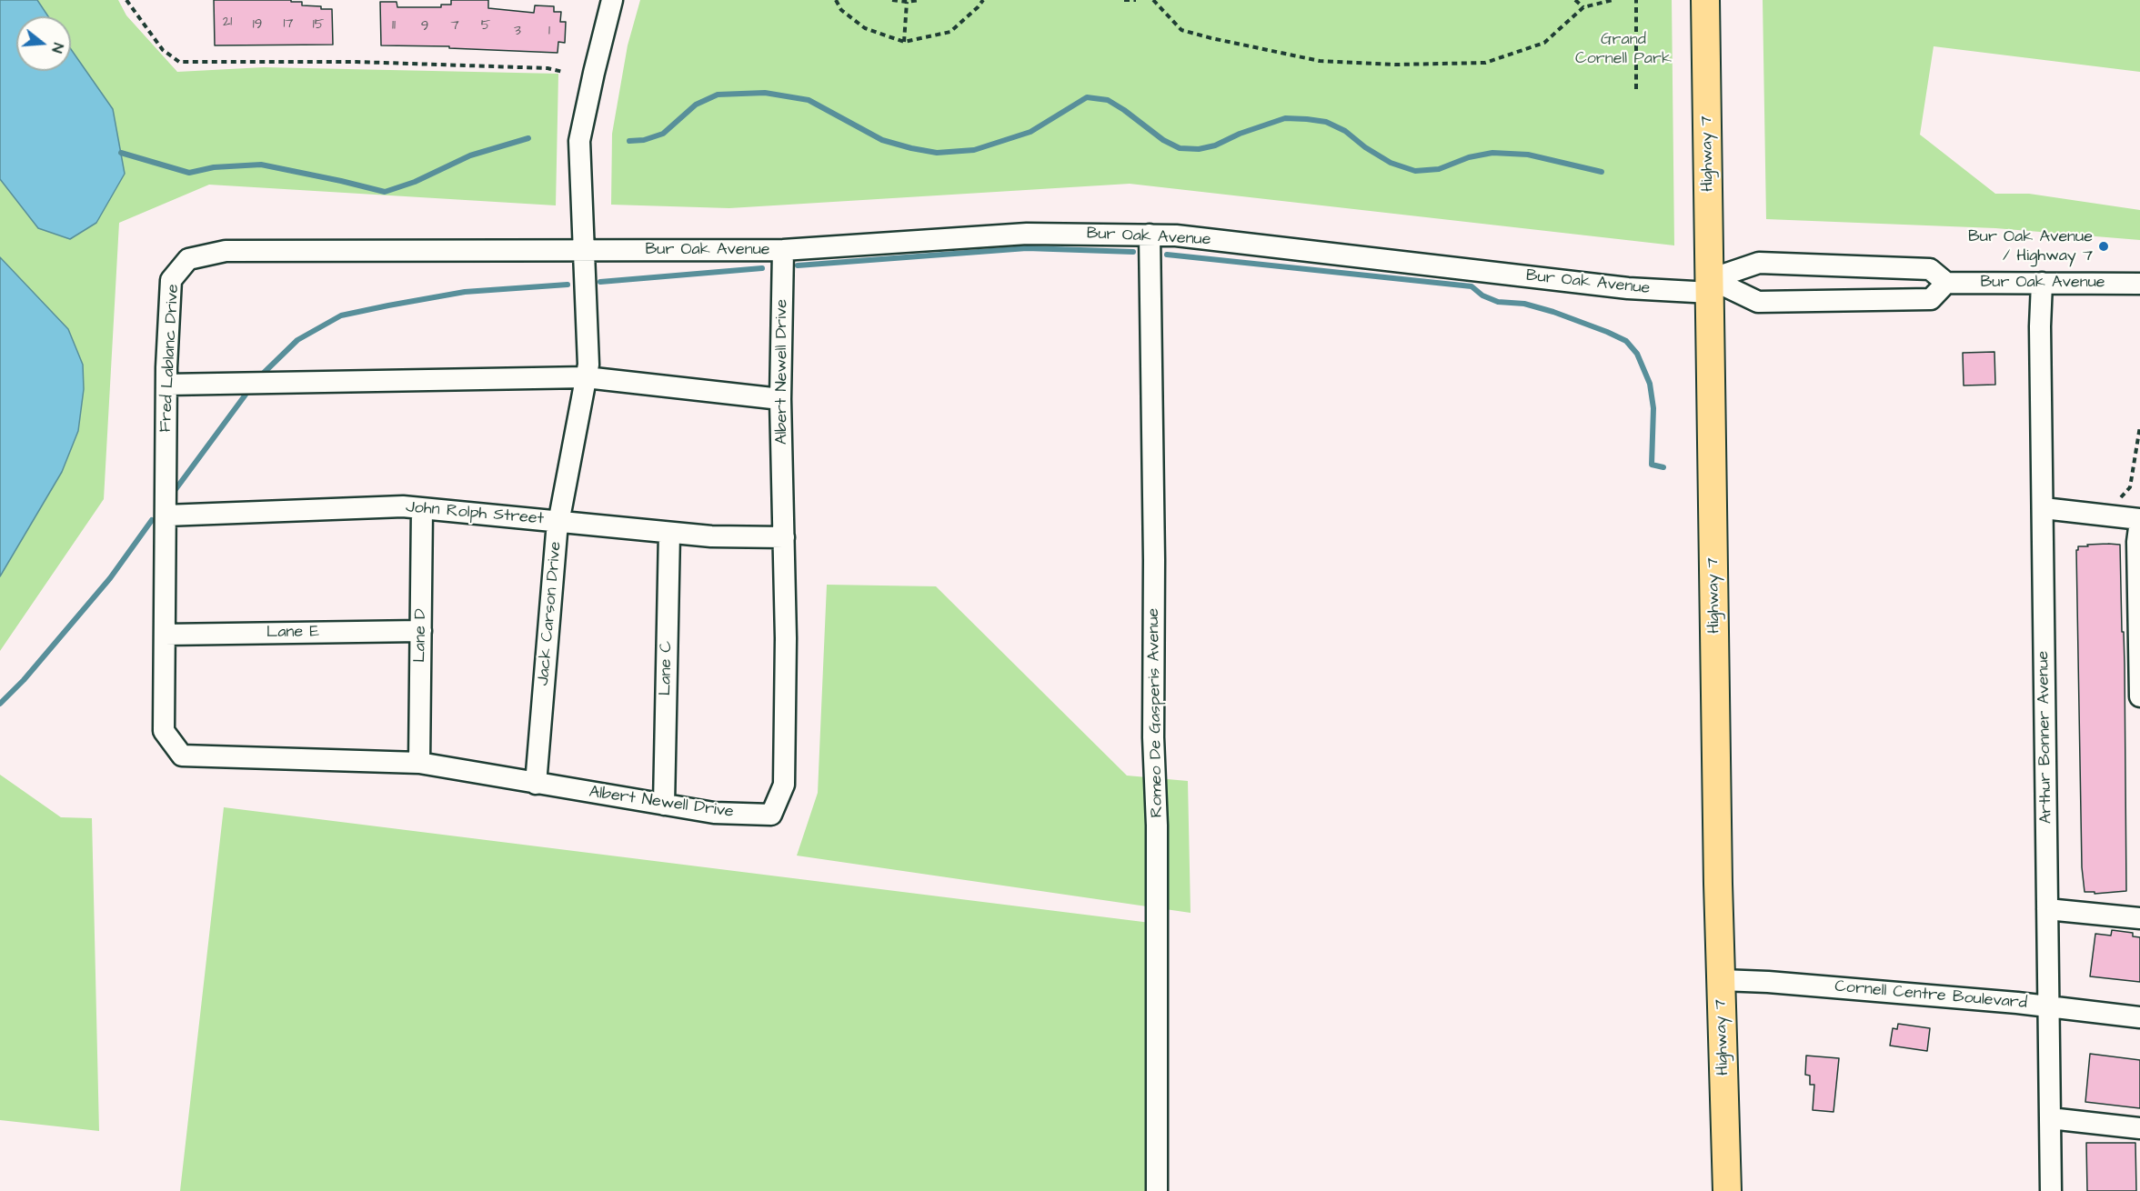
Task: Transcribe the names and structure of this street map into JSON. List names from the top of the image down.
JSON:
{
  "streets": {
    "main road": ["Highway 7"],
    "street": [
      "Bur Oak Avenue",
      "Fred Lablanc Drive",
      "Albert Newell Drive",
      "John Rolph Street",
      "Jack Carson Drive",
      "Lane E",
      "Lane D",
      "Lane C",
      "Romeo De Gasperis Avenue",
      "Arthur Bonner Avenue",
      "Cornell Centre Boulevard"
    ]
  },
  "crossings": [
    ["Highway 7", "Bur Oak Avenue"],
    ["Highway 7", "Cornell Centre Boulevard"],
    ["Bur Oak Avenue", "Fred Lablanc Drive"],
    ["Bur Oak Avenue", "Albert Newell Drive"],
    ["Bur Oak Avenue", "Jack Carson Drive"],
    ["Bur Oak Avenue", "Romeo De Gasperis Avenue"],
    ["Bur Oak Avenue", "Arthur Bonner Avenue"],
    ["Fred Lablanc Drive", "Albert Newell Drive"],
    ["Fred Lablanc Drive", "John Rolph Street"],
    ["Fred Lablanc Drive", "Jack Carson Drive"],
    ["Fred Lablanc Drive", "Lane E"],
    ["Albert Newell Drive", "John Rolph Street"],
    ["Albert Newell Drive", "Jack Carson Drive"],
    ["Albert Newell Drive", "Lane D"],
    ["Albert Newell Drive", "Lane C"],
    ["John Rolph Street", "Jack Carson Drive"],
    ["John Rolph Street", "Lane D"],
    ["John Rolph Street", "Lane C"],
    ["Lane E", "Lane D"],
    ["Arthur Bonner Avenue", "Cornell Centre Boulevard"]
  ],
  "parks": ["Grand Cornell Park"],
  "places": ["Bur Oak Avenue / Highway 7"],
  "house_numbers": [
    "21",
    "17",
    "19",
    "15",
    "11",
    "7",
    "5",
    "9",
    "3",
    "1"
  ],
  "north": "right"
}
